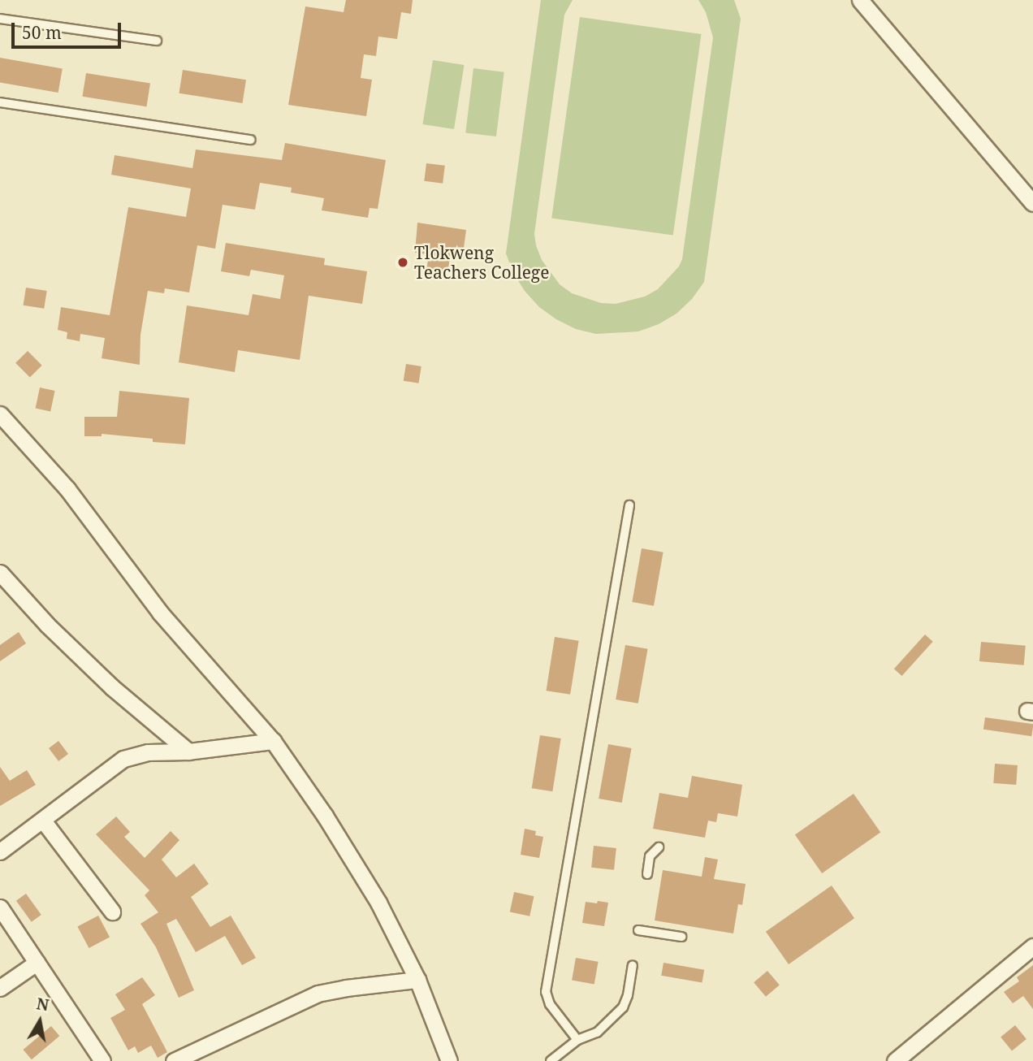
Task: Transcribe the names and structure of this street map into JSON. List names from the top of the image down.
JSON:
{
  "places": ["Tlokweng Teachers College"],
  "scale_bar": "50 m",
  "north": "top"
}
